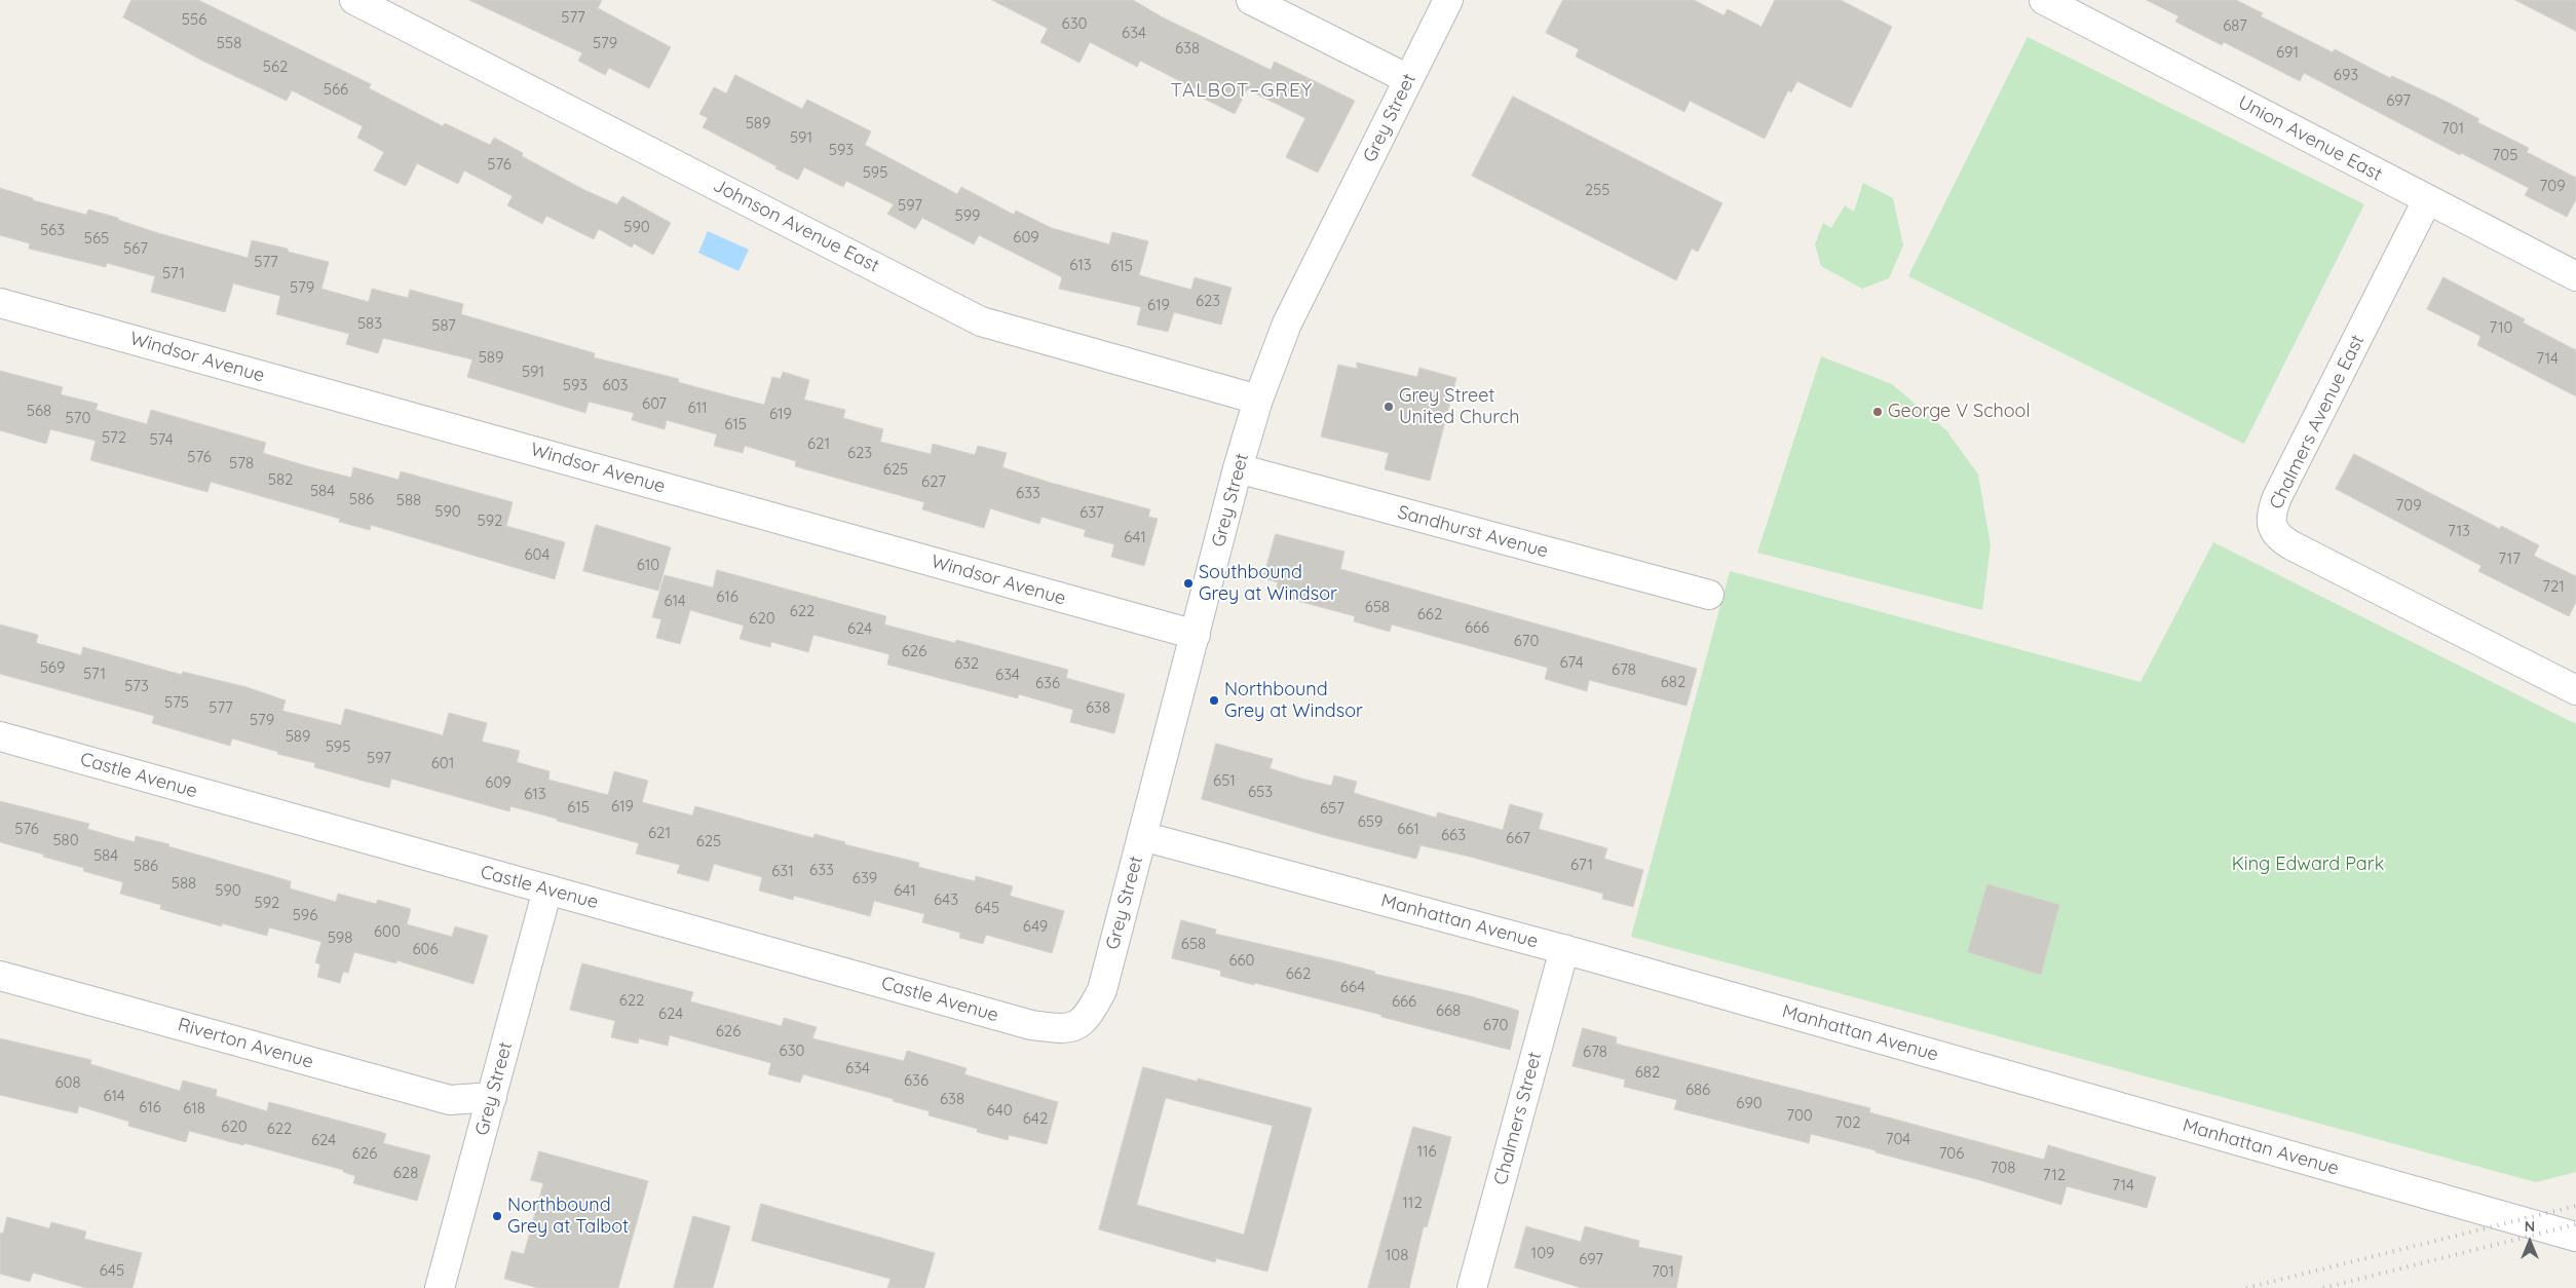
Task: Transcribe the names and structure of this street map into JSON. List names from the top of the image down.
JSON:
{
  "streets": {
    "street": [
      "Grey Street",
      "Union Avenue East",
      "Johnson Avenue East",
      "Windsor Avenue",
      "Chalmers Avenue East",
      "Sandhurst Avenue",
      "Castle Avenue",
      "Manhattan Avenue",
      "Riverton Avenue",
      "Chalmers Street"
    ]
  },
  "crossings": [
    ["Grey Street", "Johnson Avenue East"],
    ["Grey Street", "Windsor Avenue"],
    ["Grey Street", "Sandhurst Avenue"],
    ["Grey Street", "Castle Avenue"],
    ["Grey Street", "Manhattan Avenue"],
    ["Grey Street", "Riverton Avenue"],
    ["Union Avenue East", "Chalmers Avenue East"],
    ["Manhattan Avenue", "Chalmers Street"]
  ],
  "districts": ["TALBOT–GREY"],
  "parks": ["King Edward Park"],
  "places": [
    "Grey Street United Church",
    "George V School",
    "Southbound Grey at Windsor",
    "Northbound Grey at Windsor",
    "Northbound Grey at Talbot"
  ],
  "house_numbers": [
    "577",
    "556",
    "630",
    "687",
    "634",
    "558",
    "579",
    "638",
    "691",
    "562",
    "693",
    "566",
    "697",
    "589",
    "701",
    "591",
    "593",
    "705",
    "576",
    "595",
    "709",
    "255",
    "597",
    "599",
    "590",
    "563",
    "609",
    "565",
    "567",
    "577",
    "613",
    "615",
    "571",
    "579",
    "623",
    "619",
    "583",
    "587",
    "710",
    "589",
    "714",
    "591",
    "593",
    "603",
    "607",
    "611",
    "568",
    "619",
    "570",
    "615",
    "572",
    "574",
    "621",
    "623",
    "576",
    "578",
    "625",
    "582",
    "627",
    "584",
    "633",
    "586",
    "588",
    "709",
    "590",
    "637",
    "592",
    "713",
    "641",
    "604",
    "717",
    "610",
    "721",
    "616",
    "614",
    "658",
    "622",
    "662",
    "620",
    "666",
    "624",
    "670",
    "626",
    "674",
    "632",
    "569",
    "678",
    "571",
    "634",
    "682",
    "636",
    "573",
    "575",
    "577",
    "638",
    "579",
    "589",
    "595",
    "597",
    "601",
    "651",
    "609",
    "653",
    "613",
    "619",
    "615",
    "657",
    "659",
    "576",
    "661",
    "621",
    "663",
    "667",
    "580",
    "625",
    "584",
    "671",
    "586",
    "633",
    "631",
    "639",
    "588",
    "590",
    "641",
    "643",
    "592",
    "645",
    "596",
    "649",
    "600",
    "598",
    "658",
    "606",
    "660",
    "662",
    "664",
    "622",
    "666",
    "668",
    "624",
    "670",
    "626",
    "630",
    "678",
    "634",
    "682",
    "636",
    "608",
    "686",
    "614",
    "638",
    "690",
    "616",
    "618",
    "640",
    "700",
    "642",
    "702",
    "620",
    "622",
    "704",
    "624",
    "116",
    "626",
    "706",
    "708",
    "628",
    "712",
    "714",
    "112",
    "109",
    "108",
    "697",
    "645",
    "701"
  ],
  "north": "top"
}
